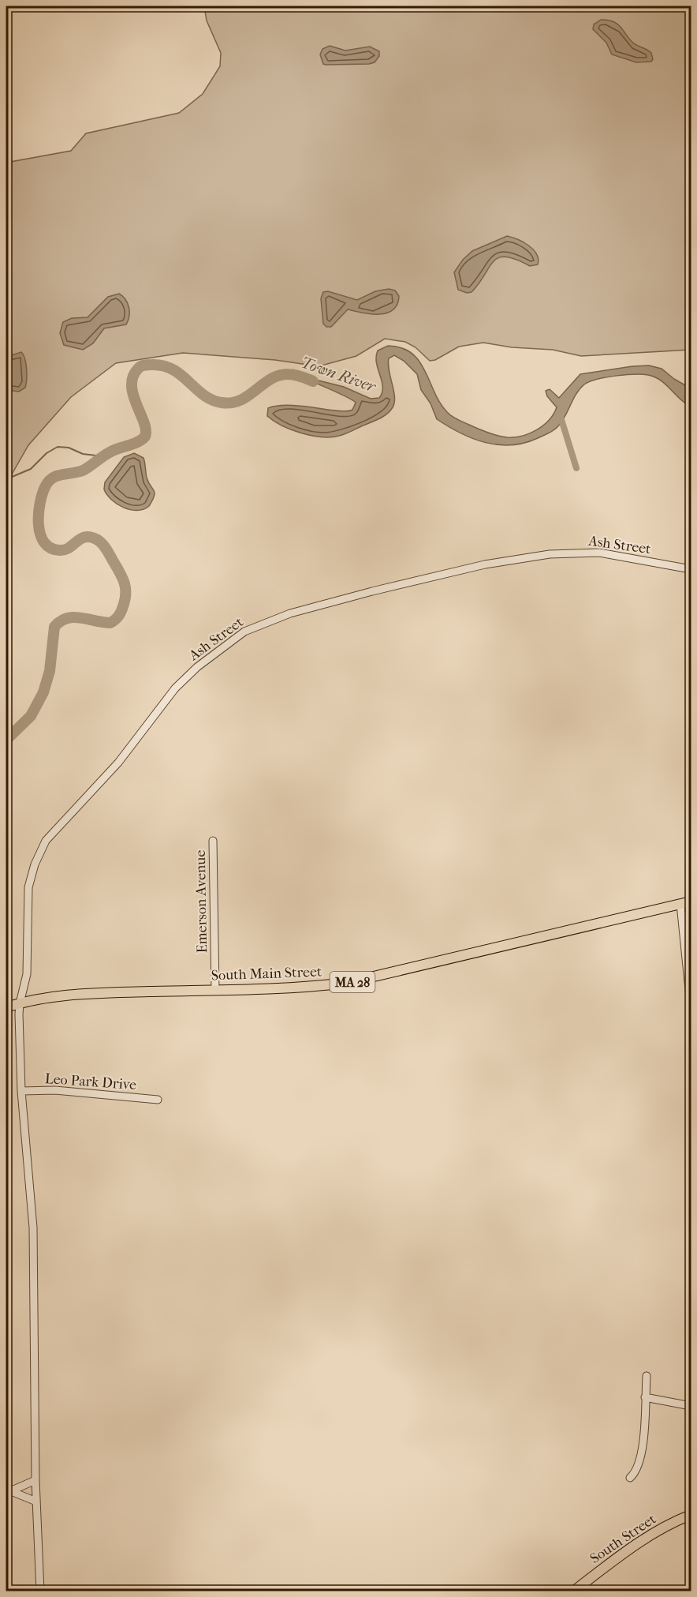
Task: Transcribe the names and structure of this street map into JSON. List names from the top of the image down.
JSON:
{
  "streets": {
    "main road": ["South Main Street", "MA 28", "South Street"],
    "street": ["Ash Street", "Emerson Avenue", "Leo Park Drive"]
  },
  "crossings": [
    ["Ash Street", "South Main Street"],
    ["Ash Street", "Leo Park Drive"],
    ["Emerson Avenue", "South Main Street"]
  ],
  "water": ["Town River"]
}
